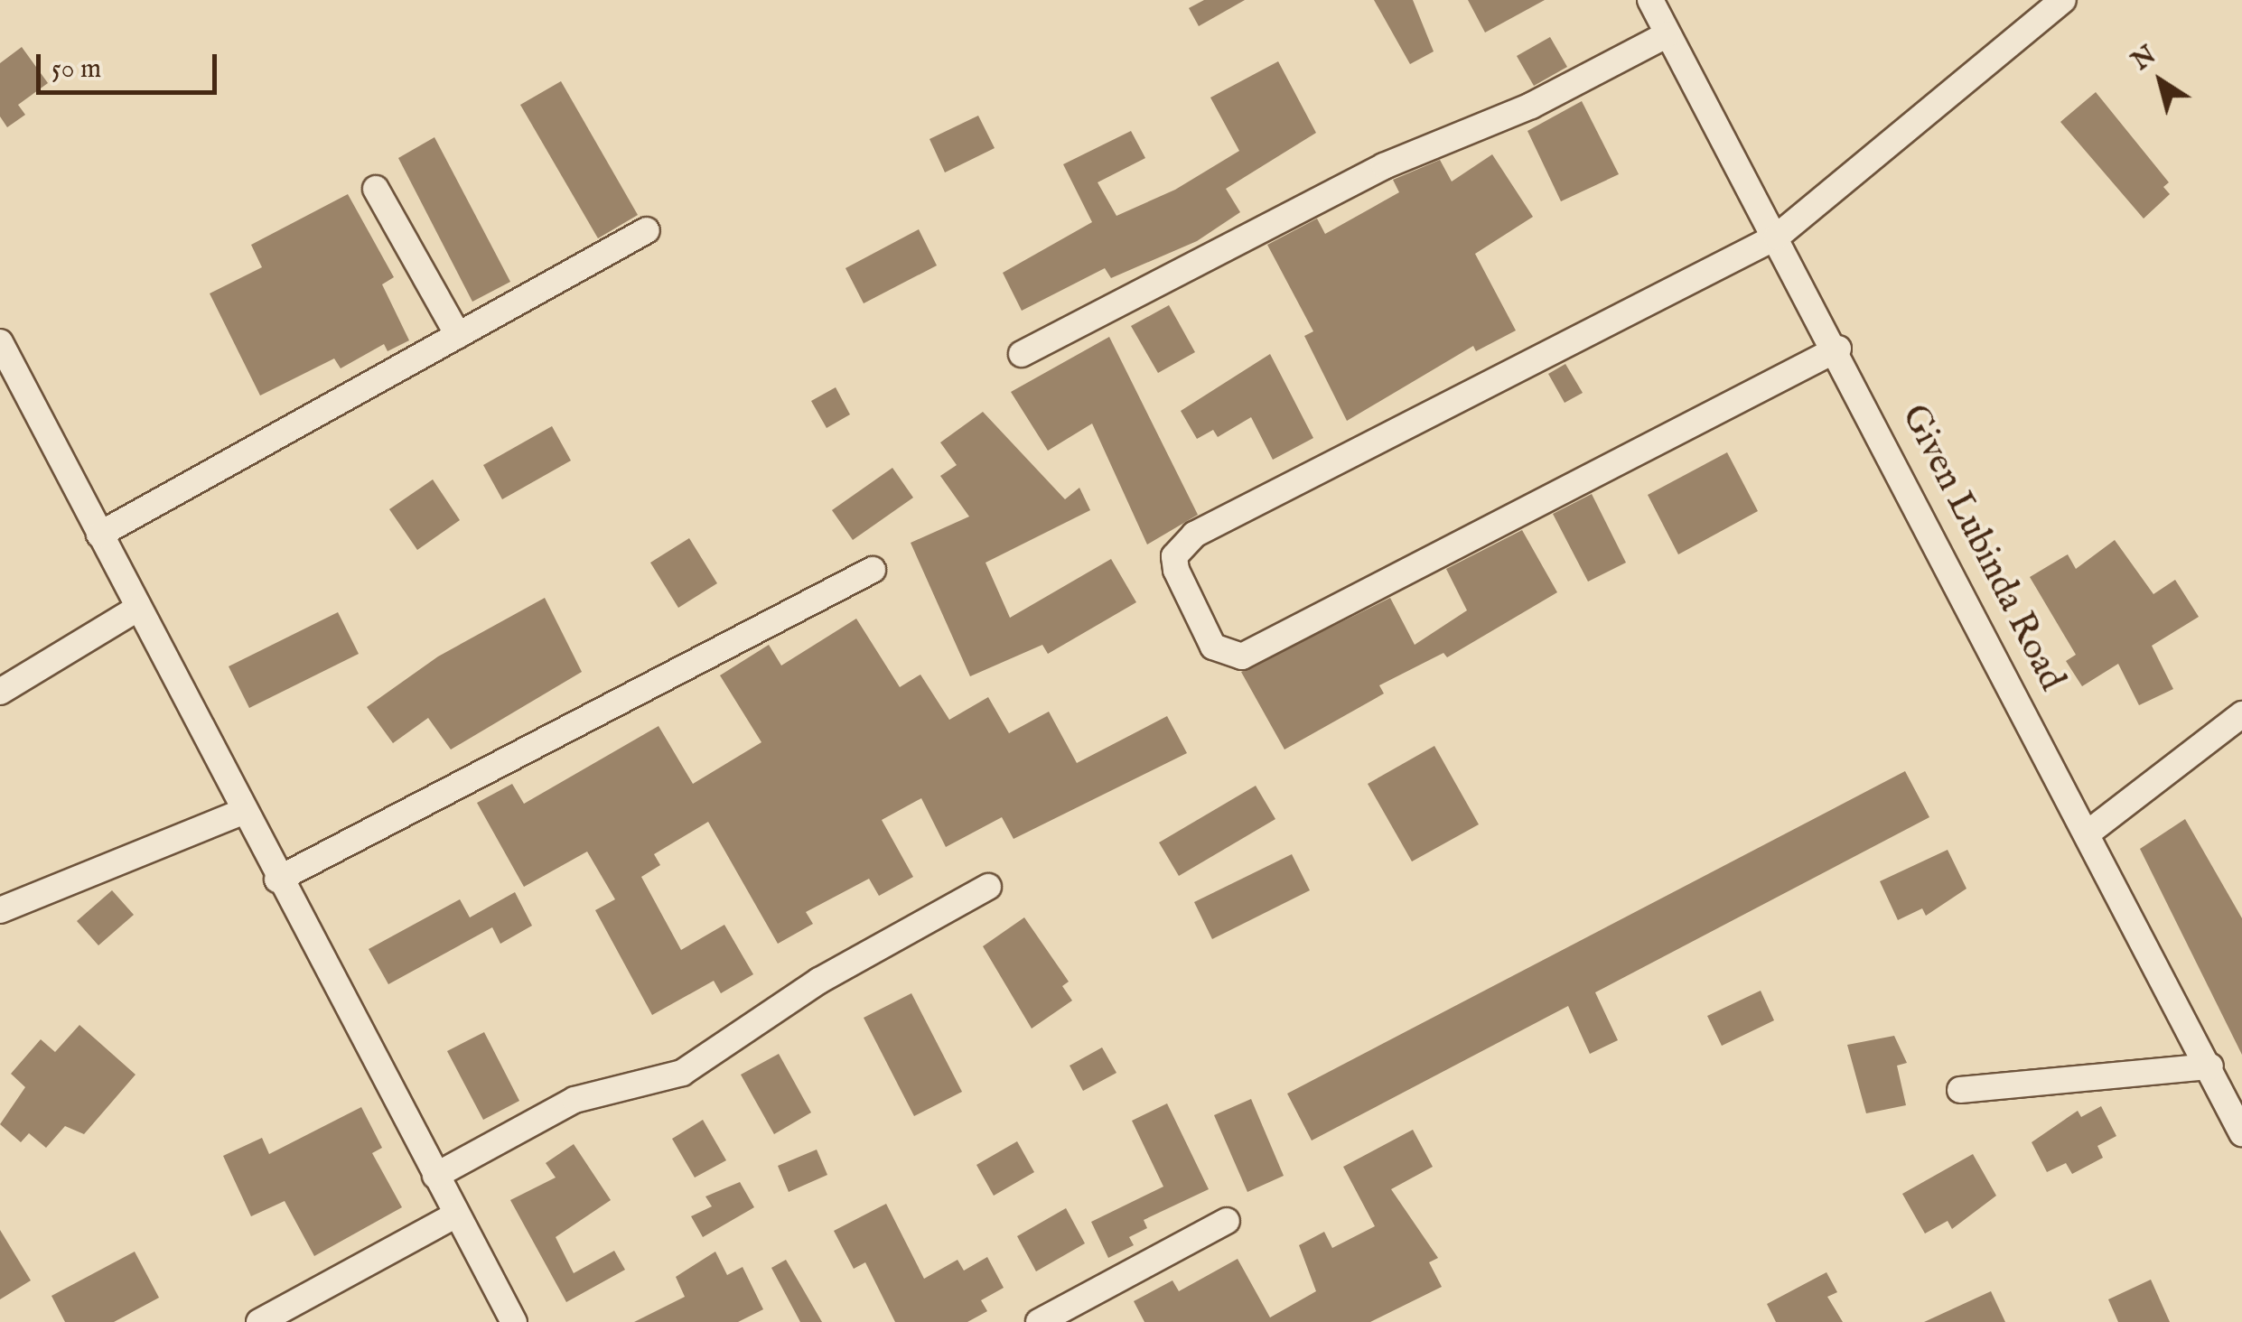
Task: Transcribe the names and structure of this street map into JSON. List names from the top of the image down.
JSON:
{
  "streets": {
    "street": ["Given Lubinda Road"]
  },
  "scale_bar": "50 m",
  "north": "top left"
}
